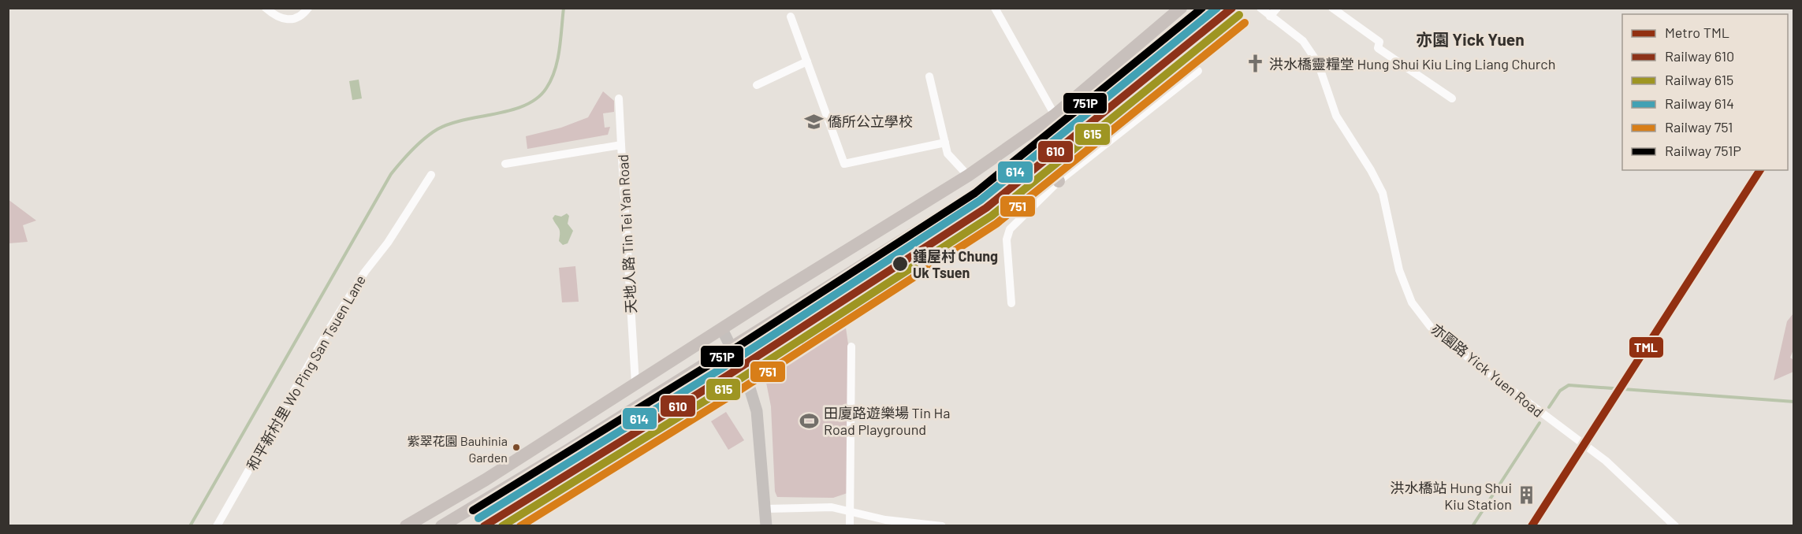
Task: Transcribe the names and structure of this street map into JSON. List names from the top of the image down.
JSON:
{
  "streets": {
    "street": ["天地人路 Tin Tei Yan Road", "亦園路 Yick Yuen Road", "和平新村里 Wo Ping San Tsuen Lane"]
  },
  "districts": ["亦園 Yick Yuen"],
  "places": {
    "church": ["洪水橋靈糧堂 Hung Shui Kiu Ling Liang Church"],
    "school or university": ["僑所公立學校"],
    "other": ["鍾屋村 Chung Uk Tsuen", "紫翠花園 Bauhinia Garden"],
    "sports": ["田廈路遊樂場 Tin Ha Road Playground"],
    "building": ["洪水橋站 Hung Shui Kiu Station"]
  },
  "lines": [
    "rail line 610",
    "rail line 614",
    "rail line 751P",
    "rail line 615",
    "rail line 751",
    "metro line TML"
  ],
  "legend": [
    "Metro TML",
    "Railway 610",
    "Railway 615",
    "Railway 614",
    "Railway 751",
    "Railway 751P"
  ]
}
